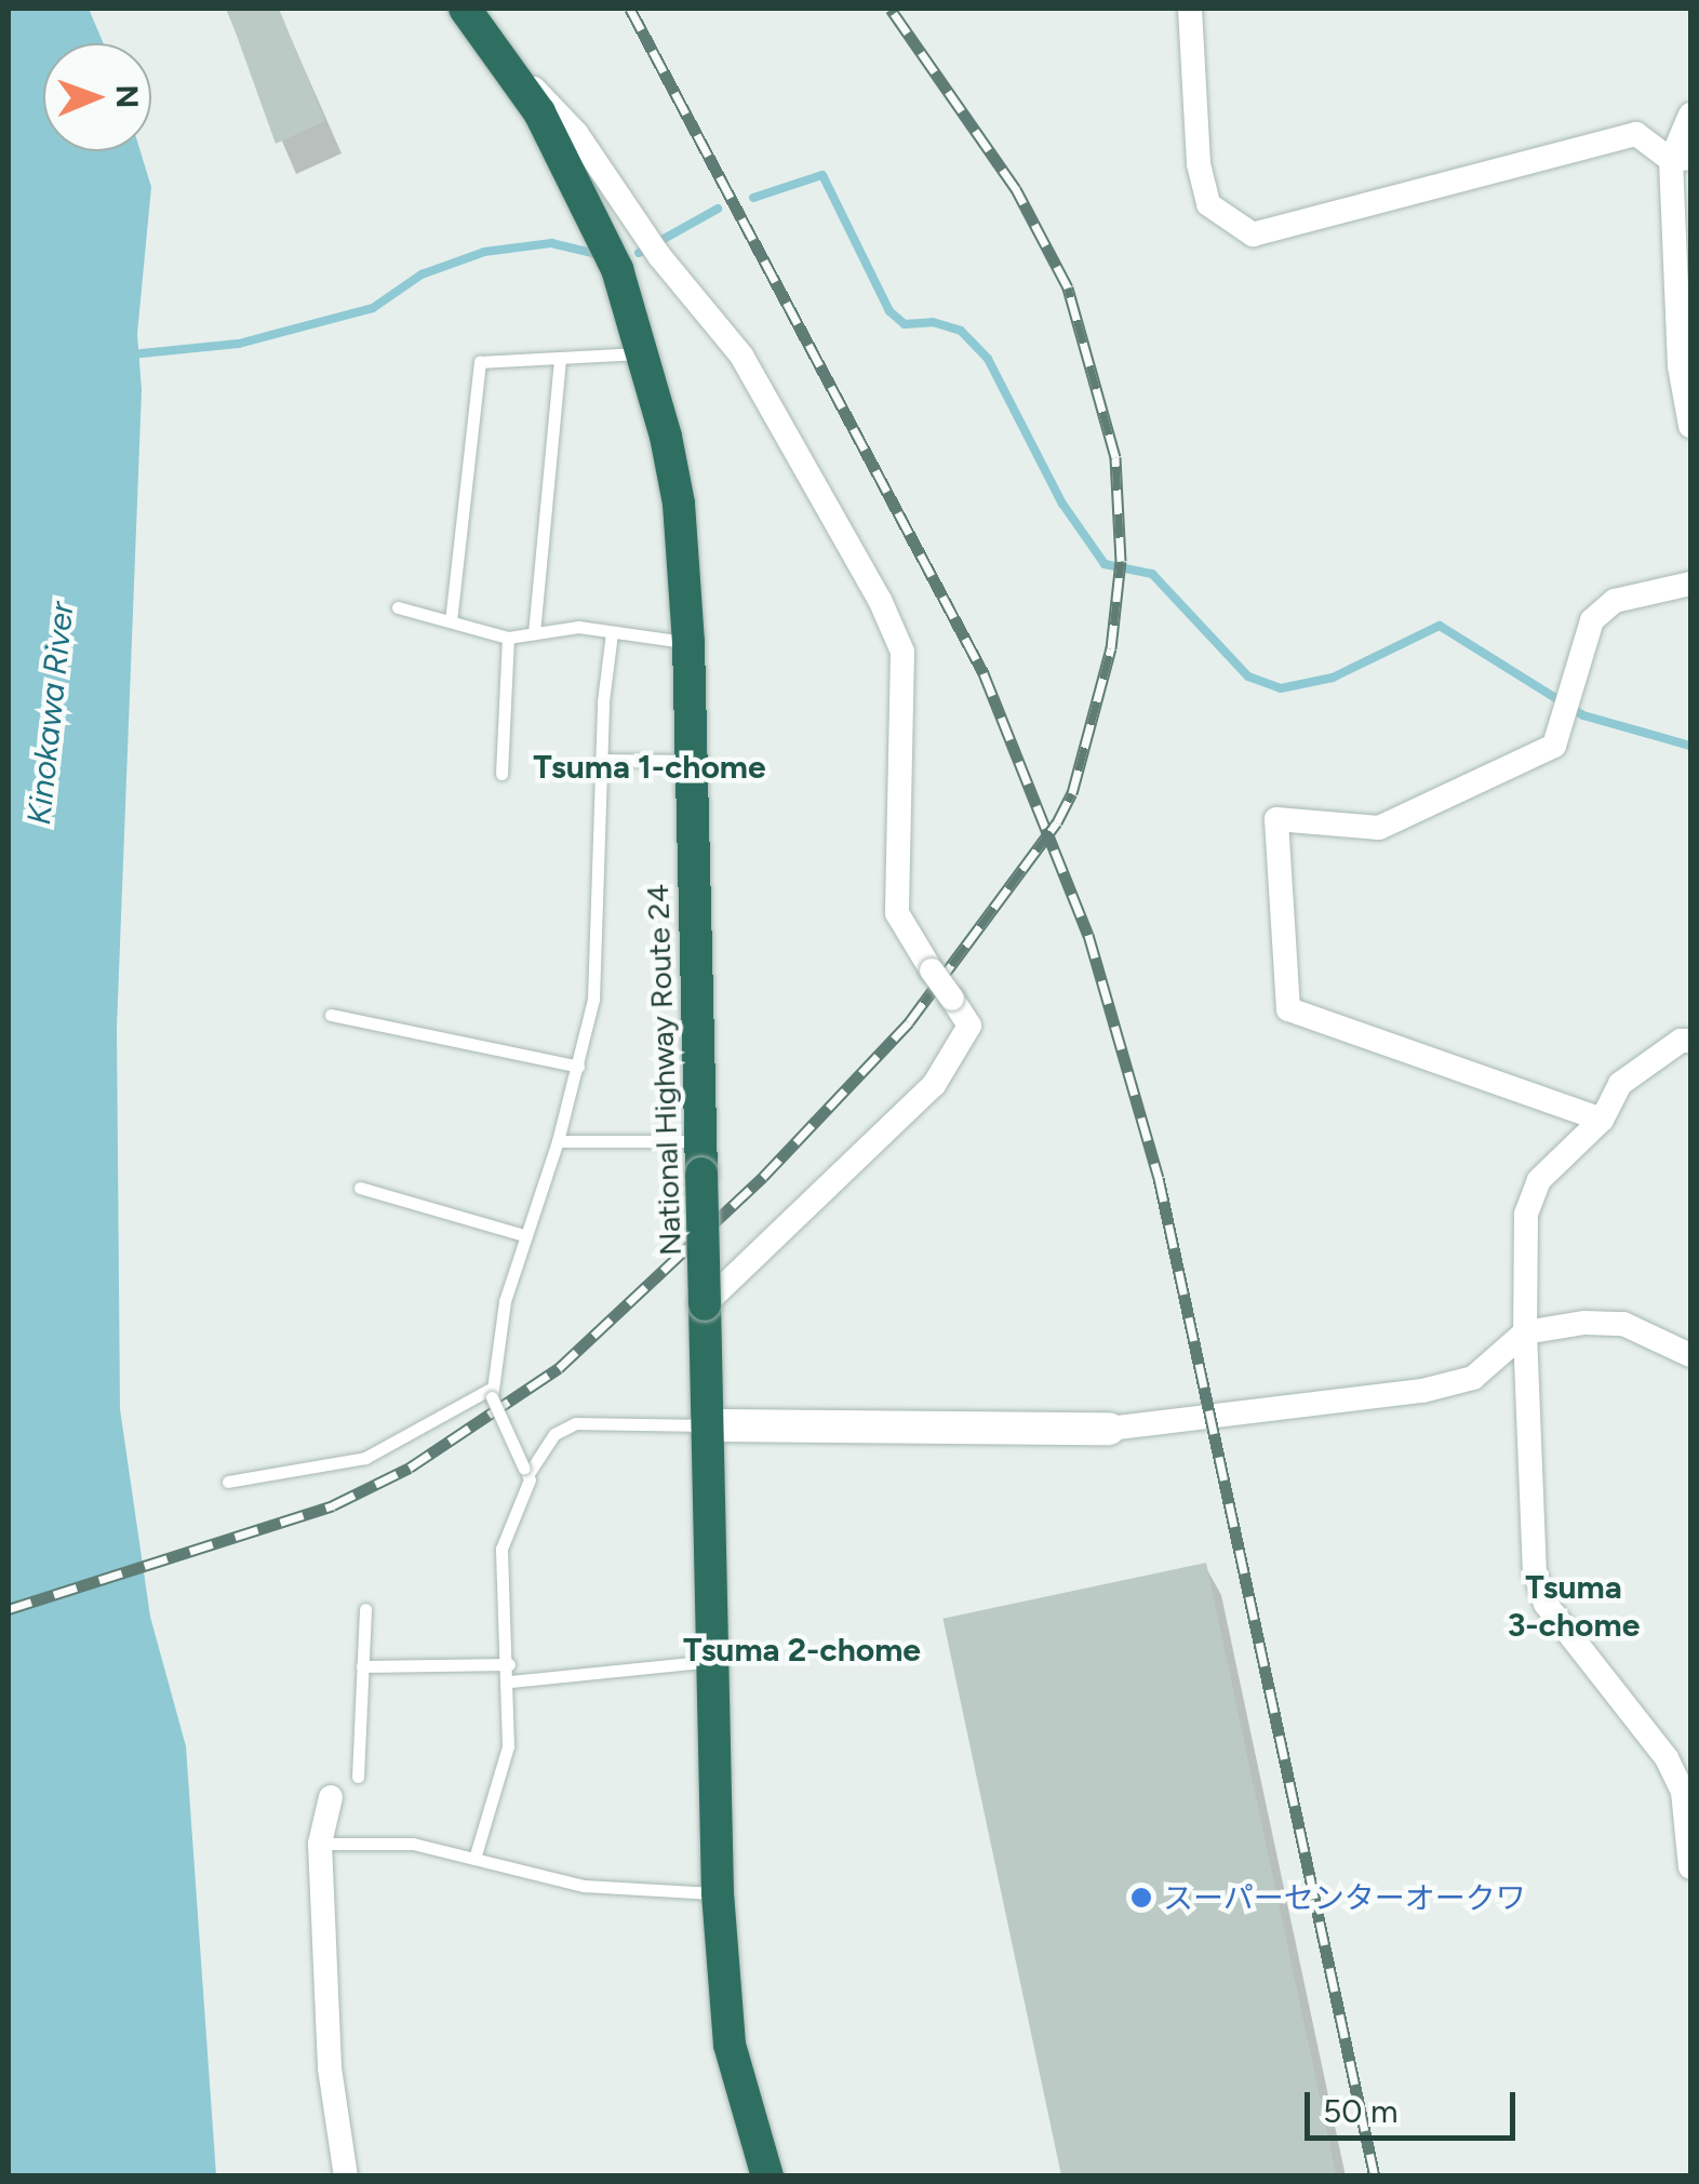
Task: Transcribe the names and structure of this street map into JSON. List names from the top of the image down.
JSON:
{
  "streets": {
    "highway": ["National Highway Route 24"]
  },
  "districts": ["Tsuma 1-chome", "Tsuma 3-chome", "Tsuma 2-chome"],
  "water": ["Kinokawa River"],
  "places": ["スーパーセンターオークワ"],
  "scale_bar": "50 m",
  "north": "right"
}
